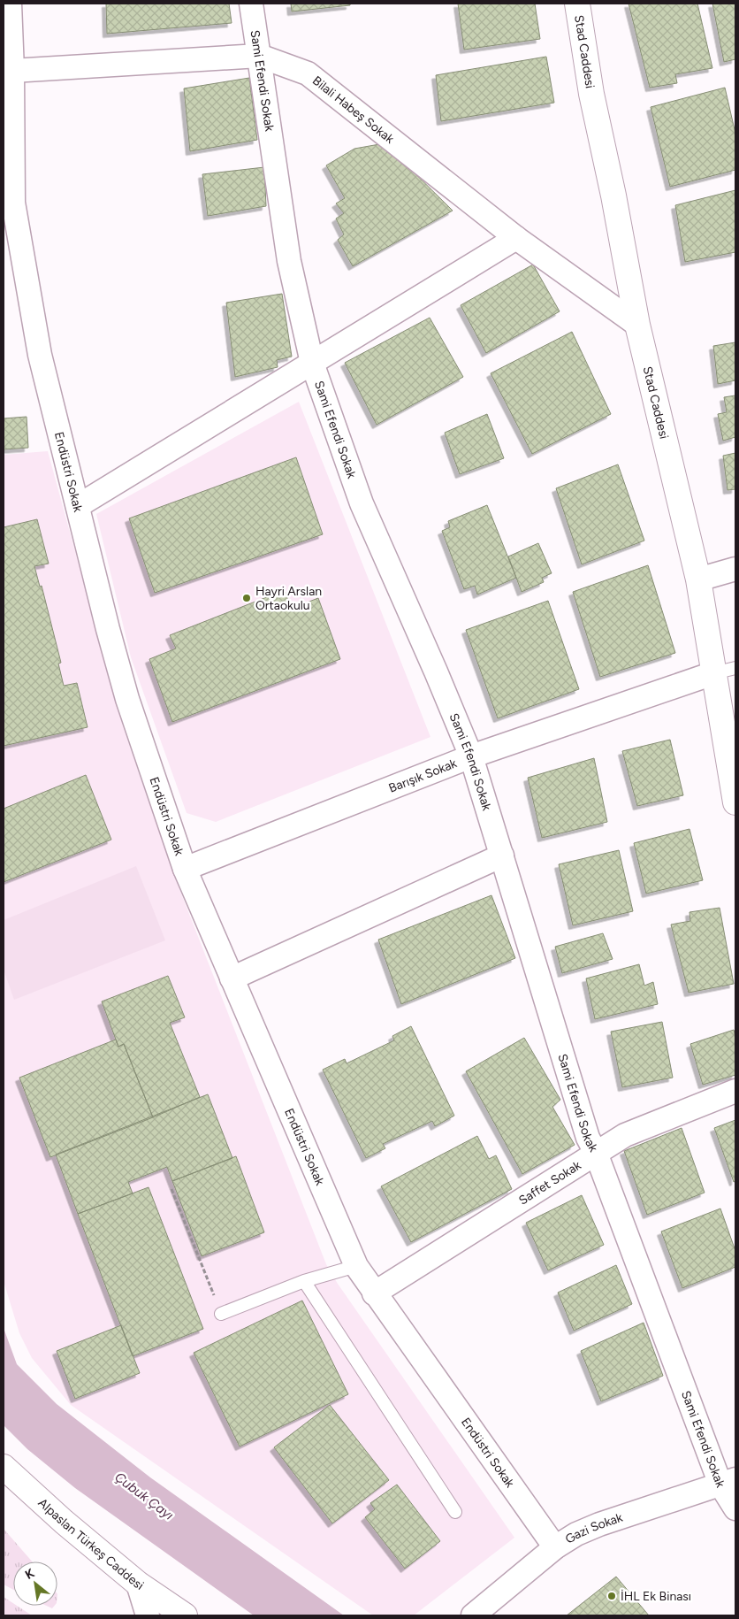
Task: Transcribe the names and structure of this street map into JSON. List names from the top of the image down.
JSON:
{
  "streets": {
    "main road": ["Stad Caddesi", "Alpaslan Türkeş Caddesi"],
    "street": [
      "Sami Efendi Sokak",
      "Bilali Habeş Sokak",
      "Endüstri Sokak",
      "Barışık Sokak",
      "Saffet Sokak",
      "Gazi Sokak"
    ]
  },
  "crossings": [
    ["Stad Caddesi", "Bilali Habeş Sokak"],
    ["Stad Caddesi", "Barışık Sokak"],
    ["Sami Efendi Sokak", "Bilali Habeş Sokak"],
    ["Sami Efendi Sokak", "Barışık Sokak"],
    ["Sami Efendi Sokak", "Saffet Sokak"],
    ["Sami Efendi Sokak", "Gazi Sokak"],
    ["Bilali Habeş Sokak", "Endüstri Sokak"],
    ["Endüstri Sokak", "Barışık Sokak"],
    ["Endüstri Sokak", "Saffet Sokak"],
    ["Endüstri Sokak", "Gazi Sokak"]
  ],
  "water": ["Çubuk Çayı"],
  "places": ["Hayri Arslan Ortaokulu", "İHL Ek Binası"],
  "north": "top left"
}
